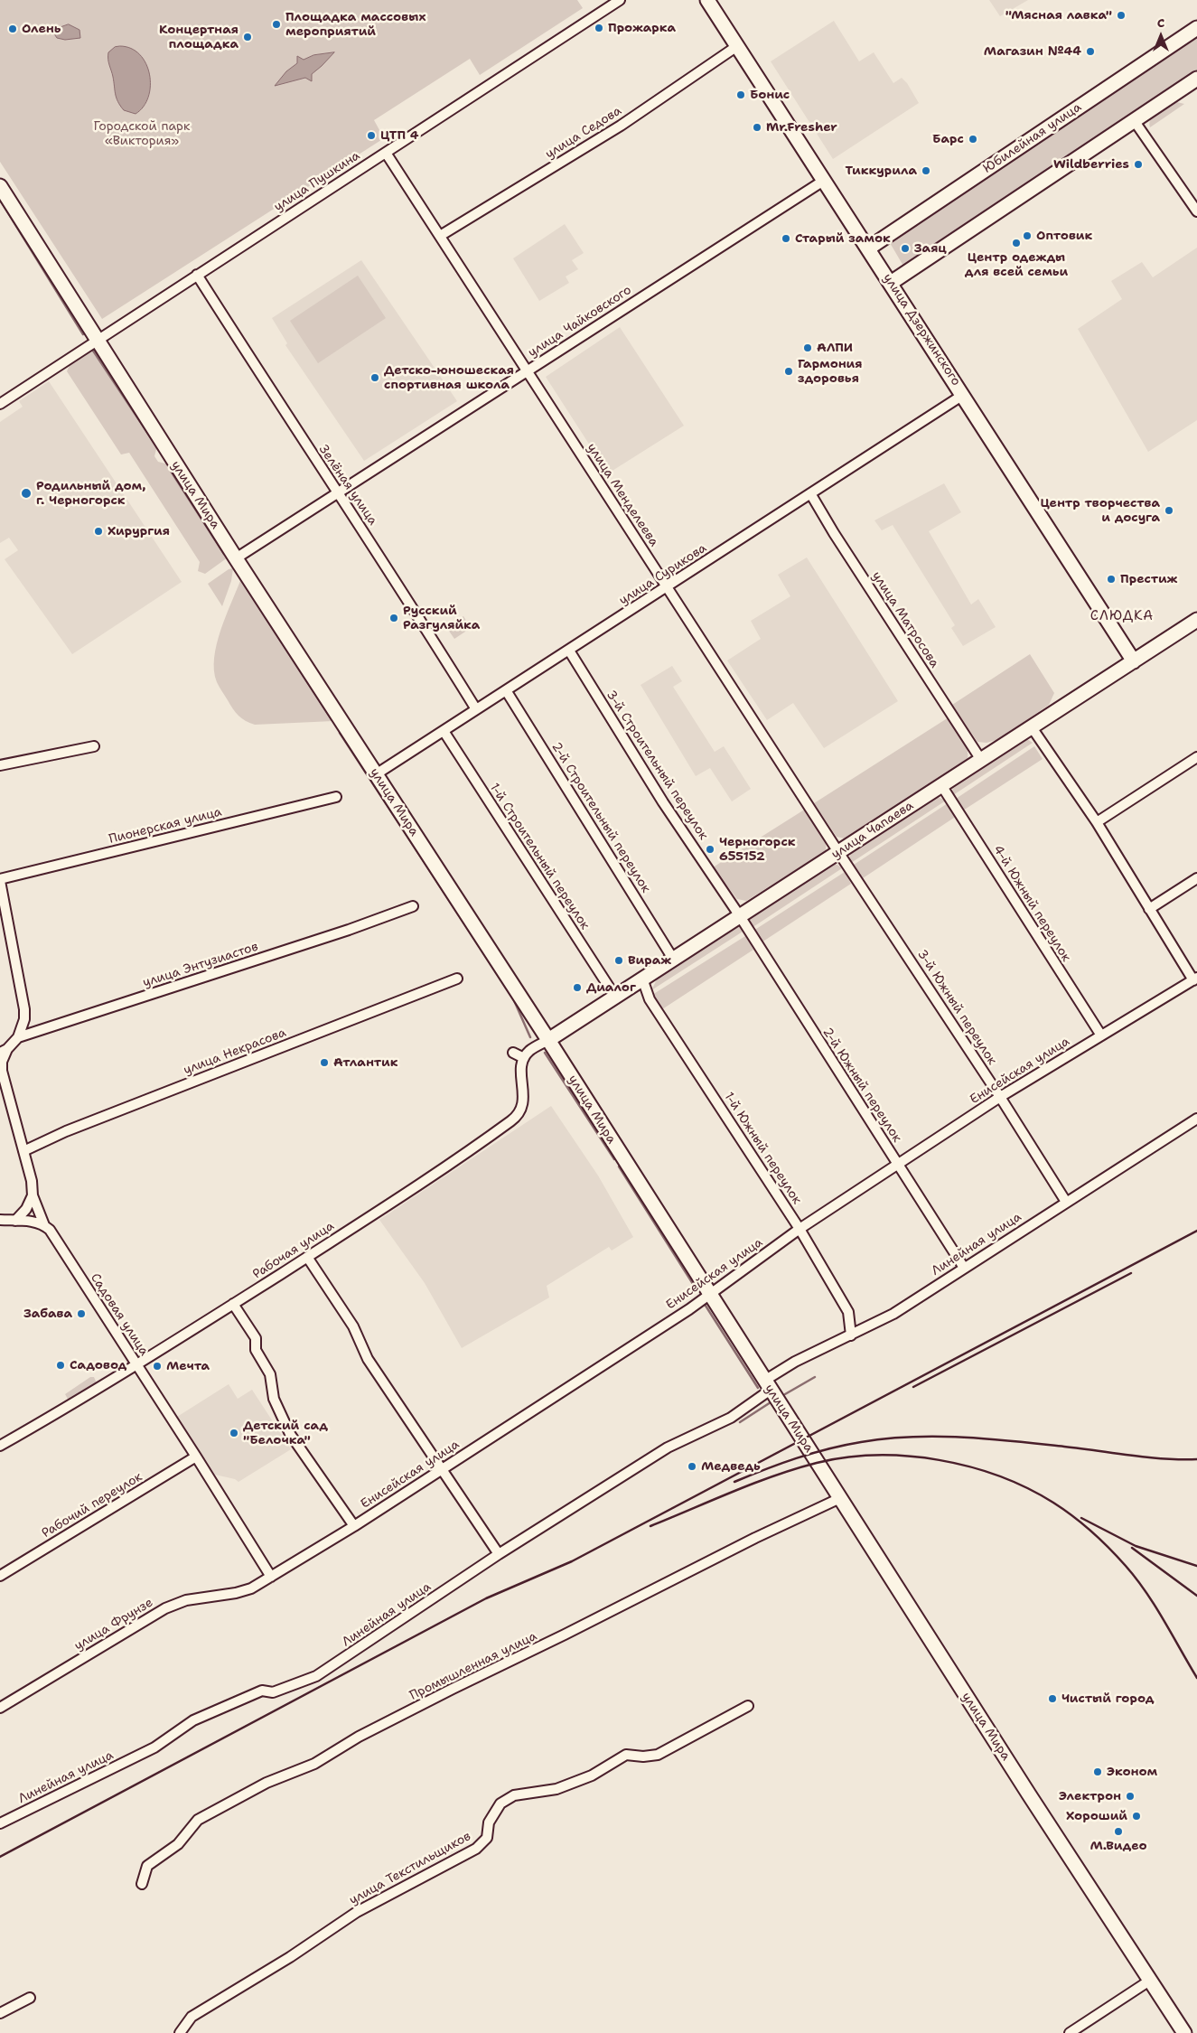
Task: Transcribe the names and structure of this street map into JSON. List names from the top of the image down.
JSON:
{
  "streets": {
    "main road": [
      "Юбилейная улица",
      "улица Дзержинского",
      "улица Мира",
      "улица Чапаева"
    ],
    "street": [
      "улица Седова",
      "улица Пушкина",
      "улица Чайковского",
      "Зелёная улица",
      "улица Менделеева",
      "улица Сурикова",
      "улица Матросова",
      "3-й Строительный переулок",
      "2-й Строительный переулок",
      "Пионерская улица",
      "1-й Строительный переулок",
      "4-й Южный переулок",
      "улица Энтузиастов",
      "3-й Южный переулок",
      "улица Некрасова",
      "Енисейская улица",
      "2-й Южный переулок",
      "1-й Южный переулок",
      "Линейная улица",
      "Рабочая улица",
      "Садовая улица",
      "Рабочий переулок",
      "улица Фрунзе",
      "Промышленная улица",
      "улица Текстильщиков"
    ]
  },
  "crossings": [
    ["улица Седова", "улица Дзержинского"],
    ["улица Седова", "улица Менделеева"],
    ["Юбилейная улица", "улица Дзержинского"],
    ["улица Пушкина", "Зелёная улица"],
    ["улица Пушкина", "улица Мира"],
    ["улица Пушкина", "улица Менделеева"],
    ["улица Чайковского", "улица Дзержинского"],
    ["улица Чайковского", "Зелёная улица"],
    ["улица Чайковского", "улица Мира"],
    ["улица Чайковского", "улица Менделеева"],
    ["улица Дзержинского", "улица Сурикова"],
    ["улица Дзержинского", "улица Чапаева"],
    ["Зелёная улица", "улица Сурикова"],
    ["улица Мира", "улица Сурикова"],
    ["улица Мира", "улица Чапаева"],
    ["улица Мира", "Енисейская улица"],
    ["улица Мира", "Линейная улица"],
    ["улица Мира", "Промышленная улица"],
    ["улица Менделеева", "улица Сурикова"],
    ["улица Менделеева", "улица Чапаева"],
    ["улица Менделеева", "3-й Южный переулок"],
    ["улица Сурикова", "улица Матросова"],
    ["улица Сурикова", "3-й Строительный переулок"],
    ["улица Сурикова", "2-й Строительный переулок"],
    ["улица Сурикова", "1-й Строительный переулок"],
    ["улица Матросова", "улица Чапаева"],
    ["3-й Строительный переулок", "улица Чапаева"],
    ["3-й Строительный переулок", "2-й Южный переулок"],
    ["2-й Строительный переулок", "улица Чапаева"],
    ["улица Чапаева", "1-й Строительный переулок"],
    ["улица Чапаева", "4-й Южный переулок"],
    ["улица Чапаева", "3-й Южный переулок"],
    ["улица Чапаева", "Енисейская улица"],
    ["улица Чапаева", "2-й Южный переулок"],
    ["улица Чапаева", "1-й Южный переулок"],
    ["4-й Южный переулок", "Енисейская улица"],
    ["улица Энтузиастов", "Садовая улица"],
    ["3-й Южный переулок", "Енисейская улица"],
    ["3-й Южный переулок", "Линейная улица"],
    ["улица Некрасова", "Садовая улица"],
    ["Енисейская улица", "2-й Южный переулок"],
    ["Енисейская улица", "1-й Южный переулок"],
    ["Енисейская улица", "Садовая улица"],
    ["Енисейская улица", "улица Фрунзе"],
    ["2-й Южный переулок", "Линейная улица"],
    ["1-й Южный переулок", "Линейная улица"],
    ["Рабочая улица", "Садовая улица"],
    ["Садовая улица", "Рабочий переулок"]
  ],
  "districts": ["СЛЮДКА"],
  "parks": ["Городской парк «Виктория»"],
  "places": [
    "\"Мясная лавка\"",
    "Площадка массовых мероприятий",
    "Прожарка",
    "Олень",
    "Концертная площадка",
    "Магазин №44",
    "Бонис",
    "Mr.Fresher",
    "ЦТП 4",
    "Барс",
    "Wildberries",
    "Тиккурила",
    "Оптовик",
    "Старый замок",
    "Центр одежды для всей семьи",
    "Заяц",
    "АЛПИ",
    "Гармония здоровья",
    "Детско-юношеская спортивная школа",
    "Родильный дом, г. Черногорск",
    "Центр творчества и досуга",
    "Хирургия",
    "Престиж",
    "Русский Разгуляйка",
    "Черногорск 655152",
    "Вираж",
    "Диалог",
    "Атлантик",
    "Забава",
    "Садовод",
    "Мечта",
    "Детский сад \"Белочка\"",
    "Медведь",
    "Чистый город",
    "Эконом",
    "Электрон",
    "Хороший",
    "М.Видео"
  ],
  "north": "top"
}
